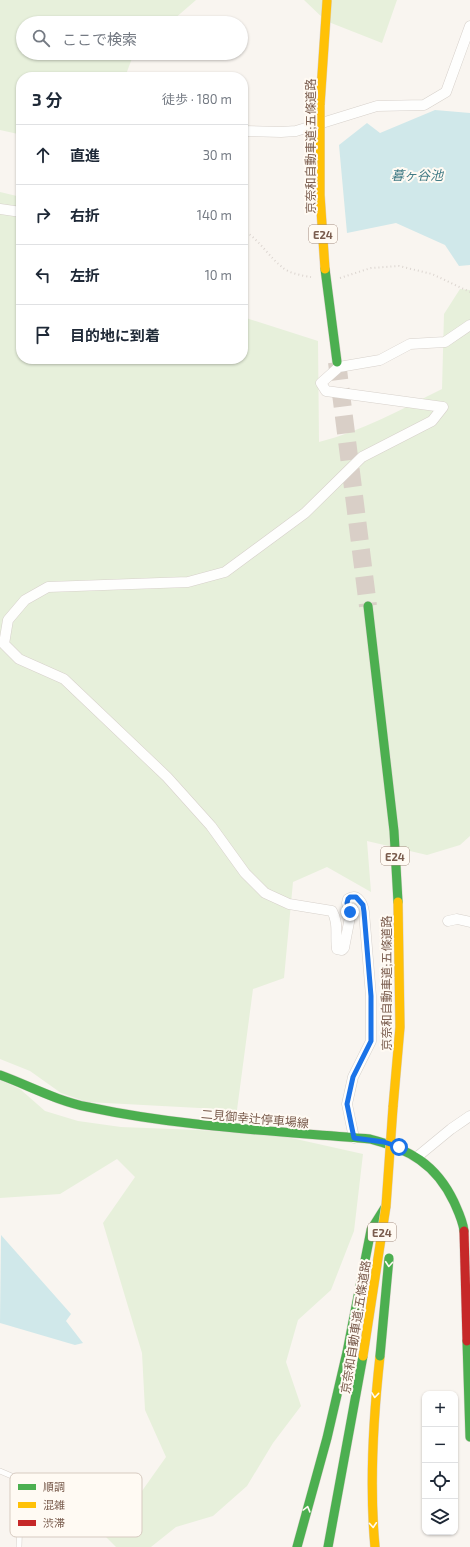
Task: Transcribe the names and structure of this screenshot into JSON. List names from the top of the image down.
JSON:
{
  "streets": {
    "main road": ["京奈和自動車道;五條道路", "E24", "二見御幸辻停車場線"]
  },
  "water": ["暮ヶ谷池"],
  "legend": ["順調", "混雑", "渋滞"],
  "page": {
    "search": "ここで検索",
    "heading": ["3 分", "徒歩 · 180 m"],
    "list": [
      ["直進", "30 m"],
      ["右折", "140 m"],
      ["左折", "10 m"],
      "目的地に到着"
    ],
    "map_buttons": ["+", "−"]
  }
}
